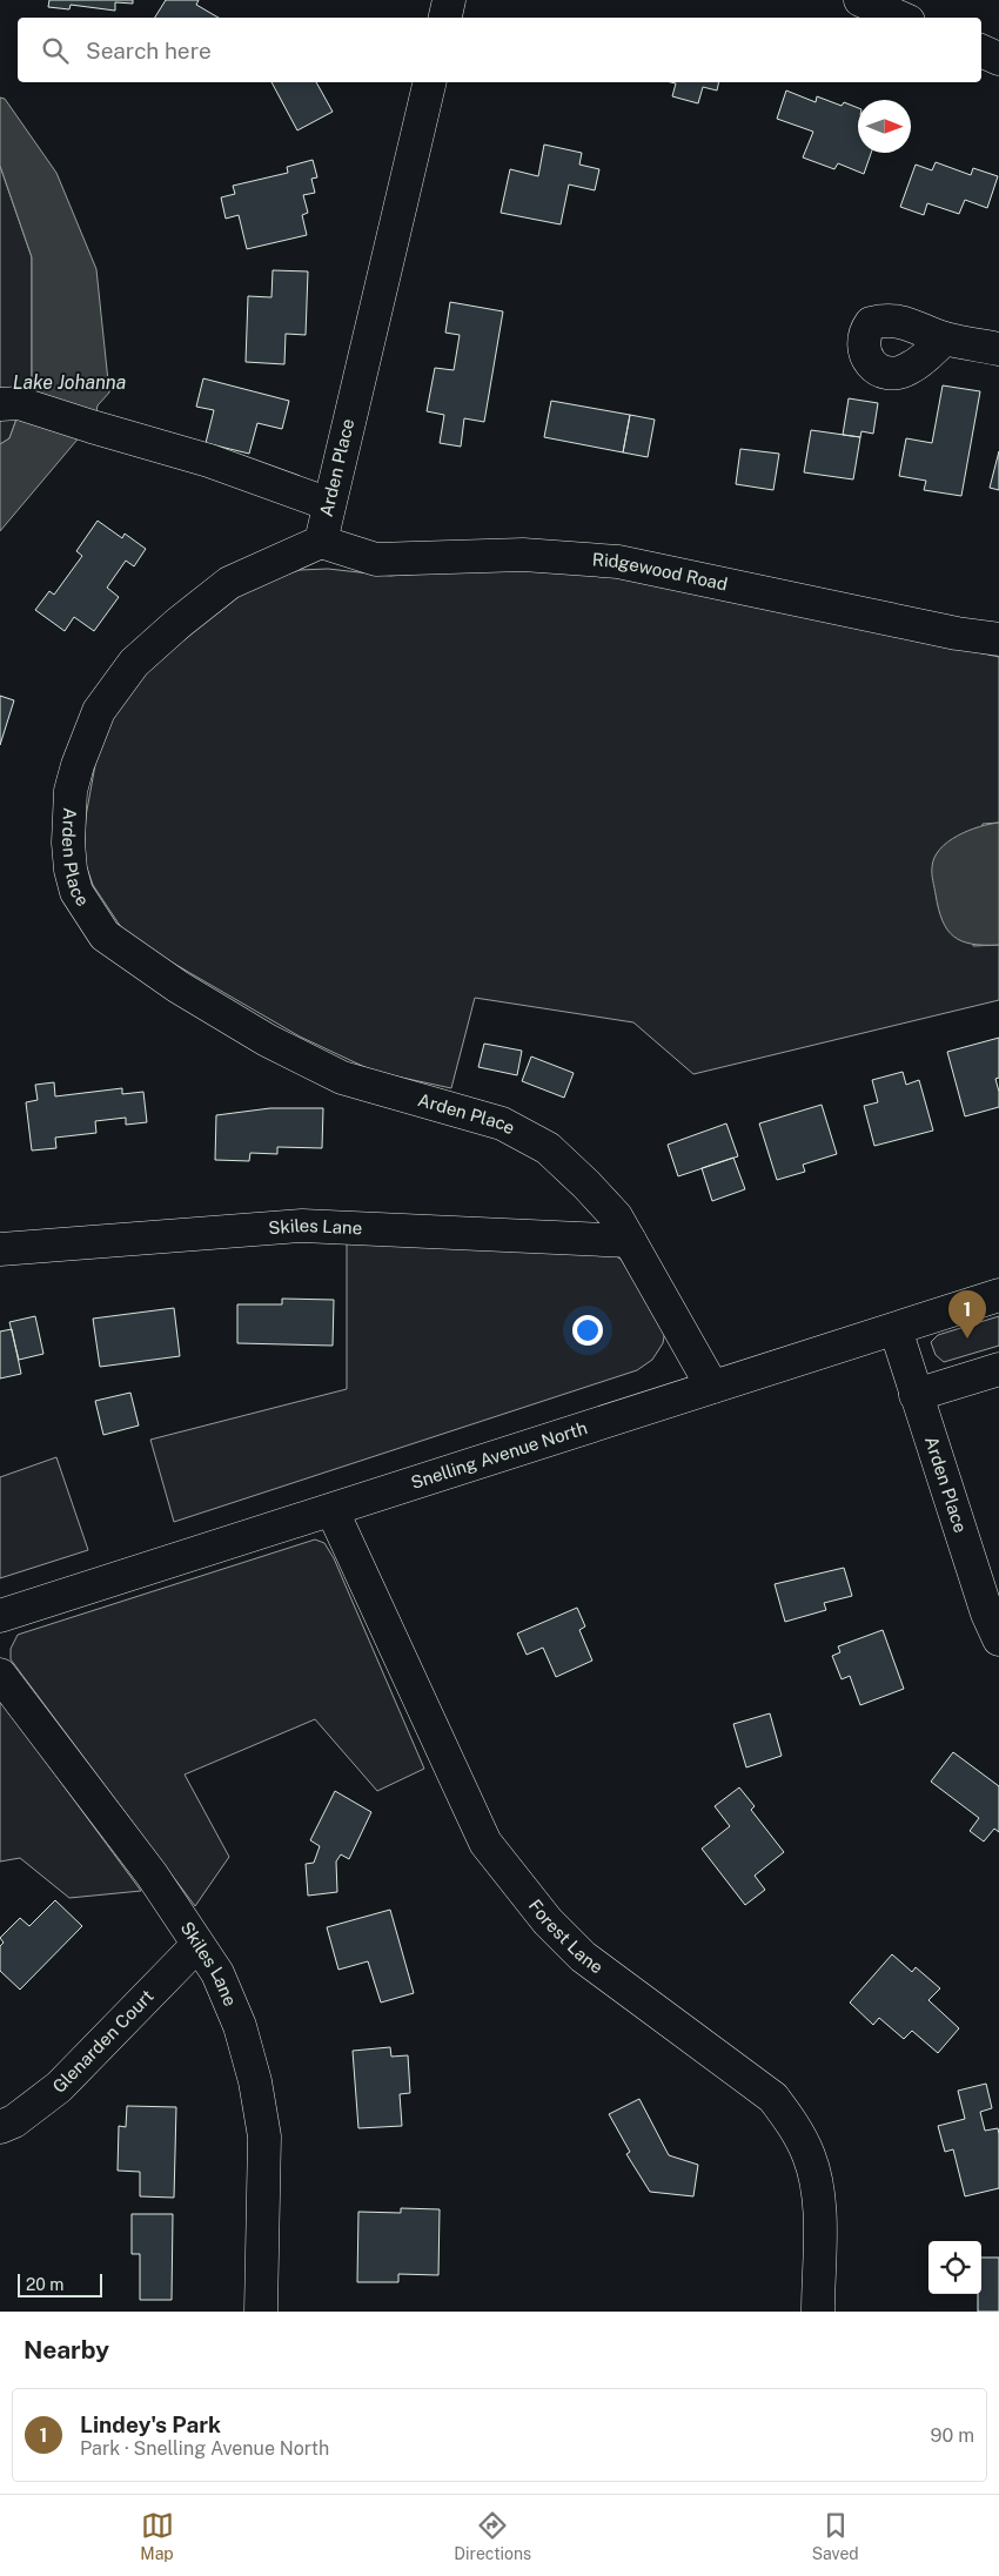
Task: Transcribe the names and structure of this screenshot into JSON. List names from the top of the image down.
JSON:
{
  "streets": {
    "street": [
      "Arden Place",
      "Ridgewood Road",
      "Skiles Lane",
      "Snelling Avenue North",
      "Forest Lane",
      "Glenarden Court"
    ]
  },
  "crossings": [
    ["Arden Place", "Ridgewood Road"],
    ["Arden Place", "Skiles Lane"],
    ["Arden Place", "Snelling Avenue North"],
    ["Skiles Lane", "Glenarden Court"],
    ["Snelling Avenue North", "Forest Lane"]
  ],
  "water": ["Lake Johanna"],
  "scale_bar": "20 m",
  "north": "right",
  "page": {
    "search": "Search here",
    "pins": "1",
    "scale": "20 m",
    "heading": "Nearby",
    "list": [
      {
        "mark": "1",
        "name": "Lindey's Park",
        "note": "Park · Snelling Avenue North",
        "value": "90 m"
      }
    ],
    "nav": ["Map", "Directions", "Saved"]
  }
}
